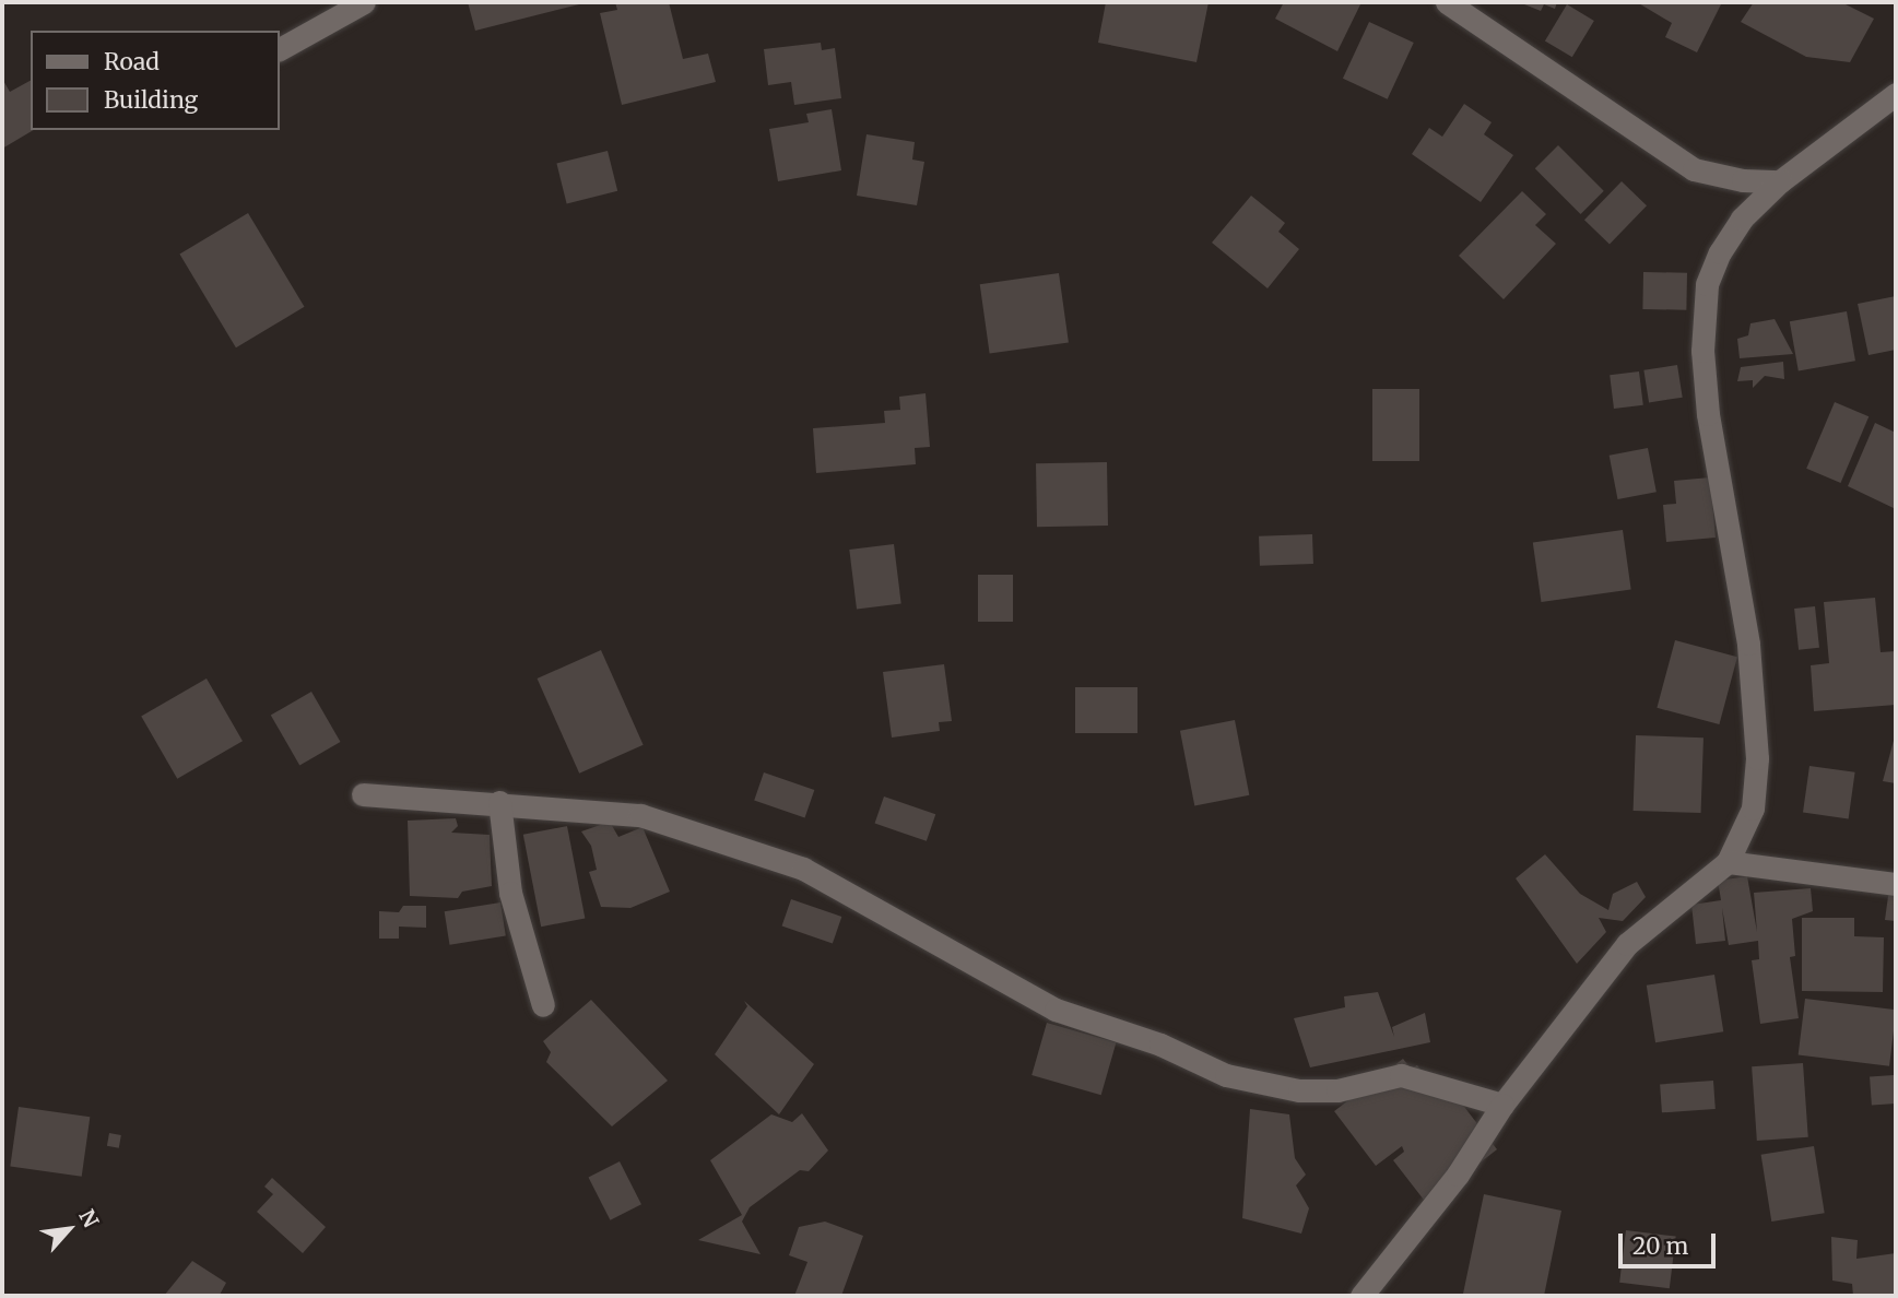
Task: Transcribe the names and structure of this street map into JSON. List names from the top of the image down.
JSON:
{
  "legend": ["Road", "Building"],
  "scale_bar": "20 m",
  "north": "top right"
}
